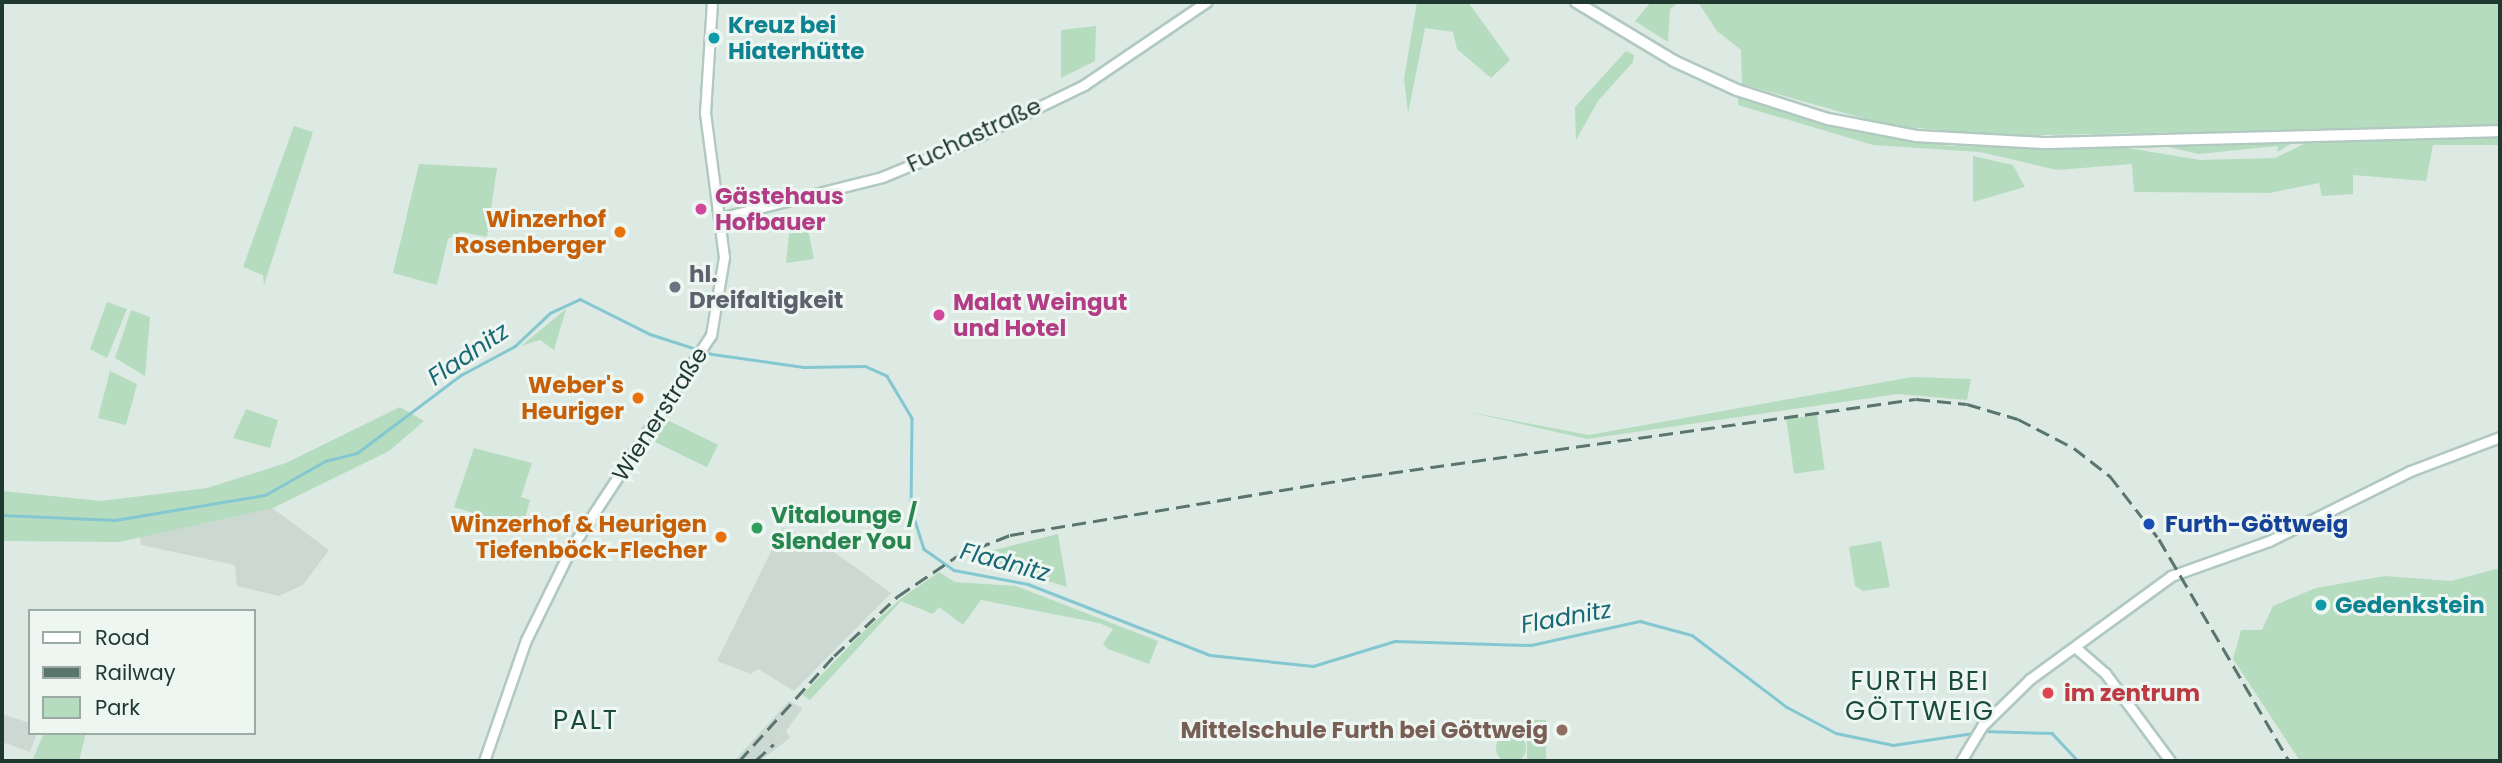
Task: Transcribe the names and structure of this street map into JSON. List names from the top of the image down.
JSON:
{
  "streets": {
    "street": ["Fuchastraße", "Wienerstraße"]
  },
  "crossings": [
    ["Fuchastraße", "Wienerstraße"]
  ],
  "districts": ["FURTH BEI GÖTTWEIG", "PALT"],
  "water": ["Fladnitz"],
  "places": [
    "Kreuz bei Hiaterhütte",
    "Gästehaus Hofbauer",
    "Winzerhof Rosenberger",
    "hl. Dreifaltigkeit",
    "Malat Weingut und Hotel",
    "Weber's Heuriger",
    "Furth-Göttweig",
    "Vitalounge / Slender You",
    "Winzerhof & Heurigen Tiefenböck-Flecher",
    "Gedenkstein",
    "im zentrum",
    "Mittelschule Furth bei Göttweig"
  ],
  "legend": ["Road", "Railway", "Park"]
}
